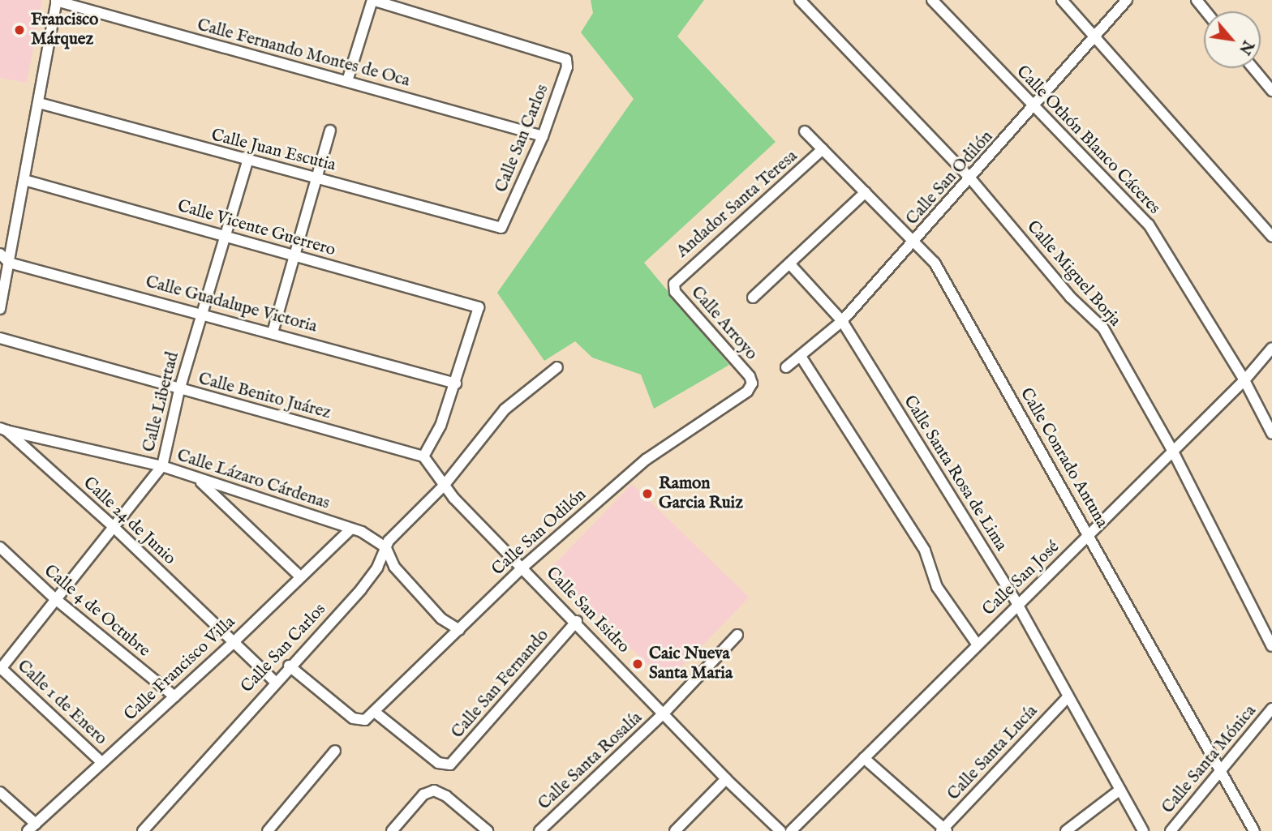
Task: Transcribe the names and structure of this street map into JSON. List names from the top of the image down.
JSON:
{
  "streets": {
    "street": [
      "Calle Fernando Montes de Oca",
      "Calle San Carlos",
      "Calle Othón Blanco Cáceres",
      "Calle Juan Escutia",
      "Calle San Odilón",
      "Andador Santa Teresa",
      "Calle Vicente Guerrero",
      "Calle Miguel Borja",
      "Calle Guadalupe Victoria",
      "Calle Arroyo",
      "Calle Benito Juárez",
      "Calle Libertad",
      "Calle Conrado Antuna",
      "Calle Santa Rosa de Lima",
      "Calle Lázaro Cárdenas",
      "Calle 24 de Junio",
      "Calle San José",
      "Calle San Isidro",
      "Calle 4 de Octubre",
      "Calle Francisco Villa",
      "Calle San Fernando",
      "Calle 1 de Enero",
      "Calle Santa Lucía",
      "Calle Santa Mónica",
      "Calle Santa Rosalía"
    ]
  },
  "crossings": [
    ["Calle Fernando Montes de Oca", "Calle San Carlos"],
    ["Calle San Carlos", "Calle Juan Escutia"],
    ["Calle San Carlos", "Calle San Odilón"],
    ["Calle San Carlos", "Calle Lázaro Cárdenas"],
    ["Calle San Carlos", "Calle 24 de Junio"],
    ["Calle San Carlos", "Calle San Isidro"],
    ["Calle Othón Blanco Cáceres", "Calle San Odilón"],
    ["Calle Othón Blanco Cáceres", "Calle San José"],
    ["Calle Juan Escutia", "Calle Libertad"],
    ["Calle San Odilón", "Calle Miguel Borja"],
    ["Calle San Odilón", "Calle Arroyo"],
    ["Calle San Odilón", "Calle Conrado Antuna"],
    ["Calle San Odilón", "Calle Santa Rosa de Lima"],
    ["Calle San Odilón", "Calle San Isidro"],
    ["Calle San Odilón", "Calle San Fernando"],
    ["Andador Santa Teresa", "Calle Arroyo"],
    ["Andador Santa Teresa", "Calle Conrado Antuna"],
    ["Calle Vicente Guerrero", "Calle Guadalupe Victoria"],
    ["Calle Vicente Guerrero", "Calle Libertad"],
    ["Calle Miguel Borja", "Calle San José"],
    ["Calle Guadalupe Victoria", "Calle Libertad"],
    ["Calle Benito Juárez", "Calle Libertad"],
    ["Calle Benito Juárez", "Calle San Isidro"],
    ["Calle Libertad", "Calle Lázaro Cárdenas"],
    ["Calle Libertad", "Calle 24 de Junio"],
    ["Calle Libertad", "Calle 4 de Octubre"],
    ["Calle Libertad", "Calle 1 de Enero"],
    ["Calle Conrado Antuna", "Calle San José"],
    ["Calle Conrado Antuna", "Calle Santa Mónica"],
    ["Calle Santa Rosa de Lima", "Calle San José"],
    ["Calle Santa Rosa de Lima", "Calle Santa Lucía"],
    ["Calle Lázaro Cárdenas", "Calle 24 de Junio"],
    ["Calle Lázaro Cárdenas", "Calle Francisco Villa"],
    ["Calle 24 de Junio", "Calle Francisco Villa"],
    ["Calle San Isidro", "Calle San Fernando"],
    ["Calle San Isidro", "Calle Santa Rosalía"],
    ["Calle 4 de Octubre", "Calle Francisco Villa"],
    ["Calle Francisco Villa", "Calle 1 de Enero"]
  ],
  "places": ["Francisco Márquez", "Ramon Garcia Ruiz", "Caic Nueva Santa Maria"],
  "north": "bottom right"
}
